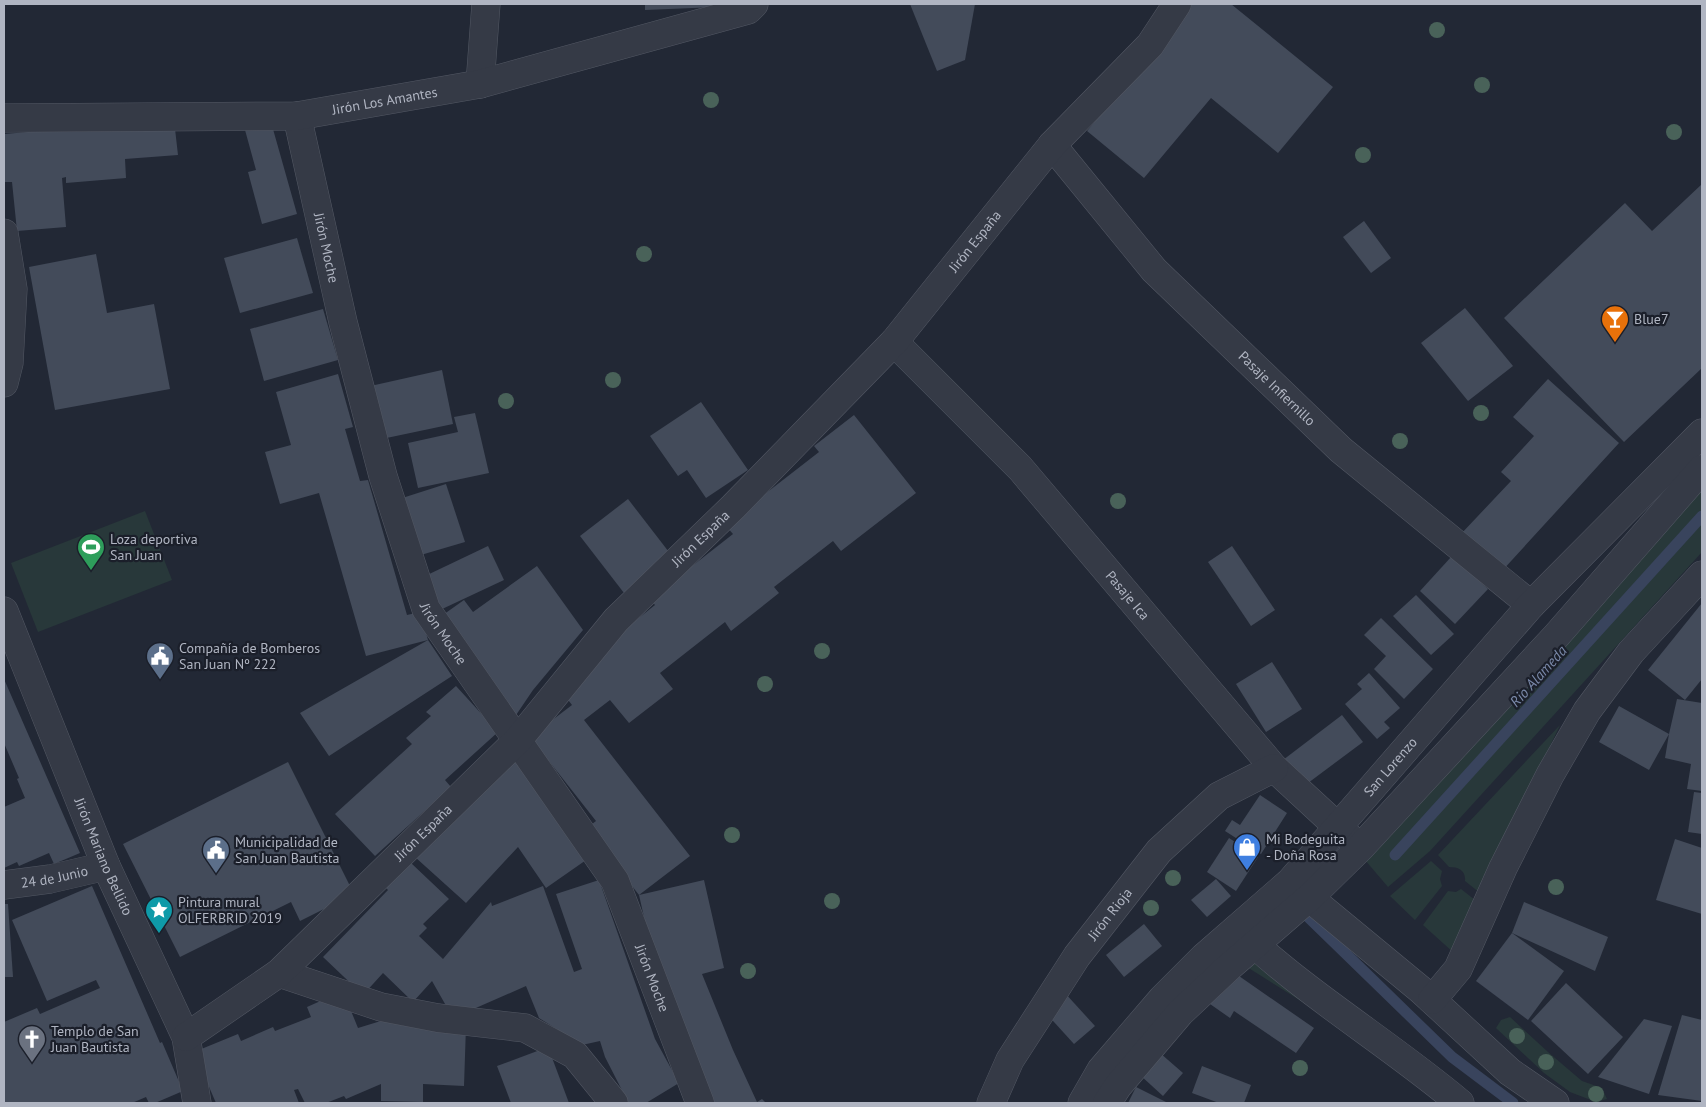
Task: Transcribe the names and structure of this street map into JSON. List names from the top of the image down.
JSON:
{
  "streets": {
    "street": [
      "Jirón Los Amantes",
      "Jirón España",
      "Jirón Moche",
      "Pasaje Infiernillo",
      "Pasaje Ica",
      "San Lorenzo",
      "Jirón Mariano Bellido",
      "24 de Junio",
      "Jirón Rioja"
    ]
  },
  "crossings": [
    ["Jirón Los Amantes", "Jirón Moche"],
    ["Jirón España", "Jirón Moche"],
    ["Jirón España", "Pasaje Infiernillo"],
    ["Jirón España", "Pasaje Ica"],
    ["Jirón España", "Jirón Mariano Bellido"],
    ["Pasaje Infiernillo", "San Lorenzo"],
    ["Pasaje Ica", "San Lorenzo"],
    ["Pasaje Ica", "Jirón Rioja"],
    ["Jirón Mariano Bellido", "24 de Junio"]
  ],
  "water": ["Rio Alameda"],
  "places": {
    "bar": ["Blue7"],
    "sports": ["Loza deportiva San Juan"],
    "public building": ["Compañía de Bomberos San Juan Nº 222", "Municipalidad de San Juan Bautista"],
    "shop": ["Mi Bodeguita - Doña Rosa"],
    "place": ["Pintura mural OLFERBRID 2019"],
    "church": ["Templo de San Juan Bautista"]
  }
}
